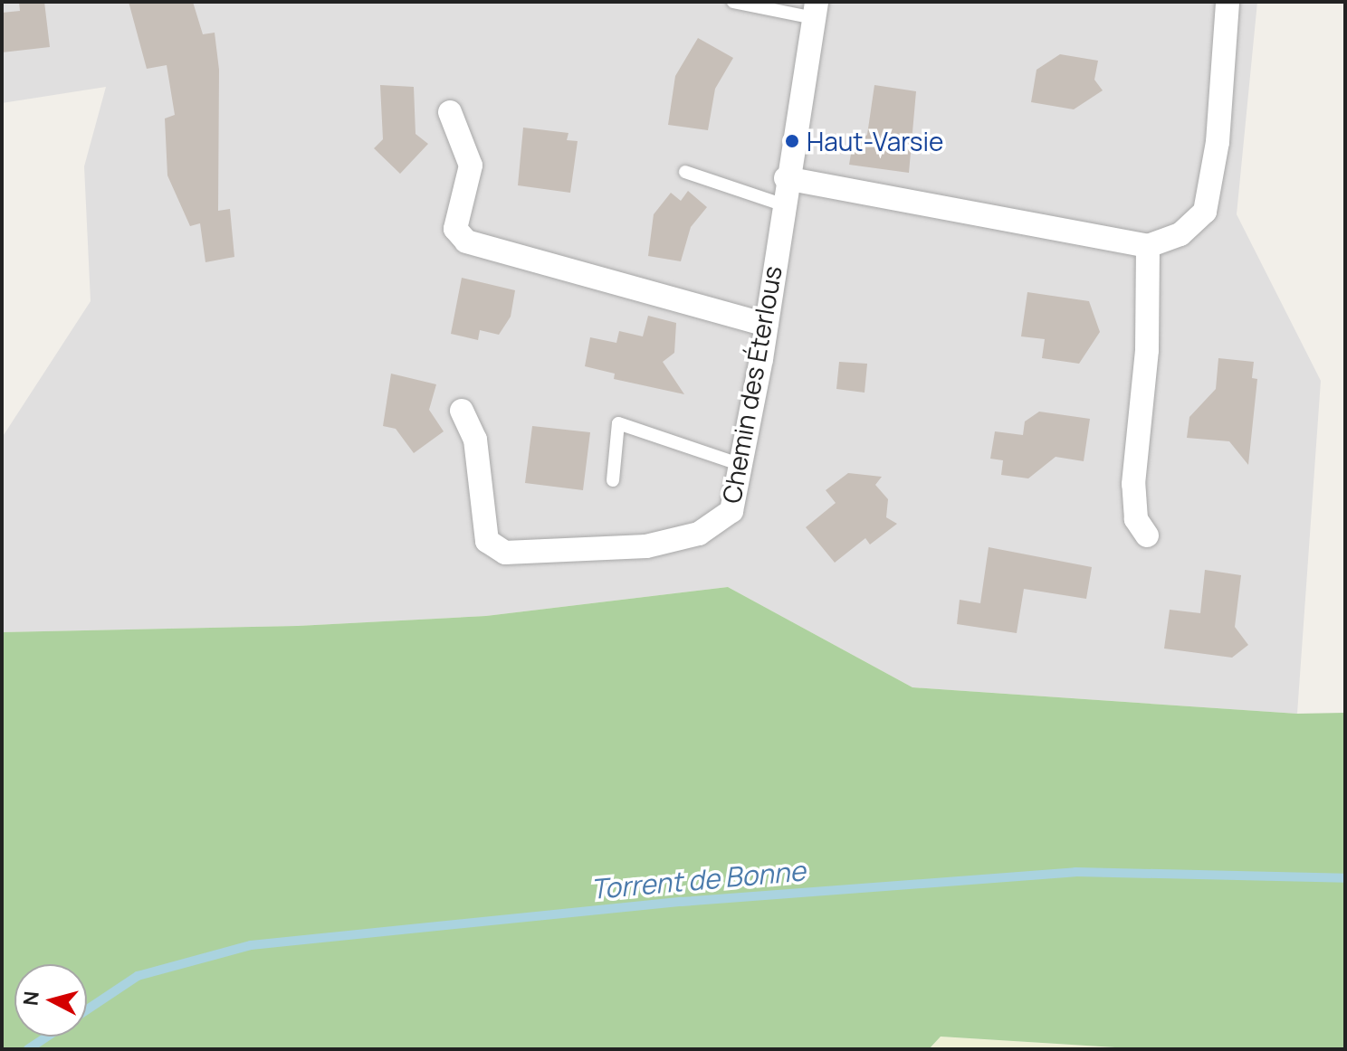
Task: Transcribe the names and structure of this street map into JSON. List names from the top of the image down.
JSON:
{
  "streets": {
    "street": ["Chemin des Éterlous"]
  },
  "water": ["Torrent de Bonne"],
  "places": ["Haut-Varsie"],
  "north": "left"
}
